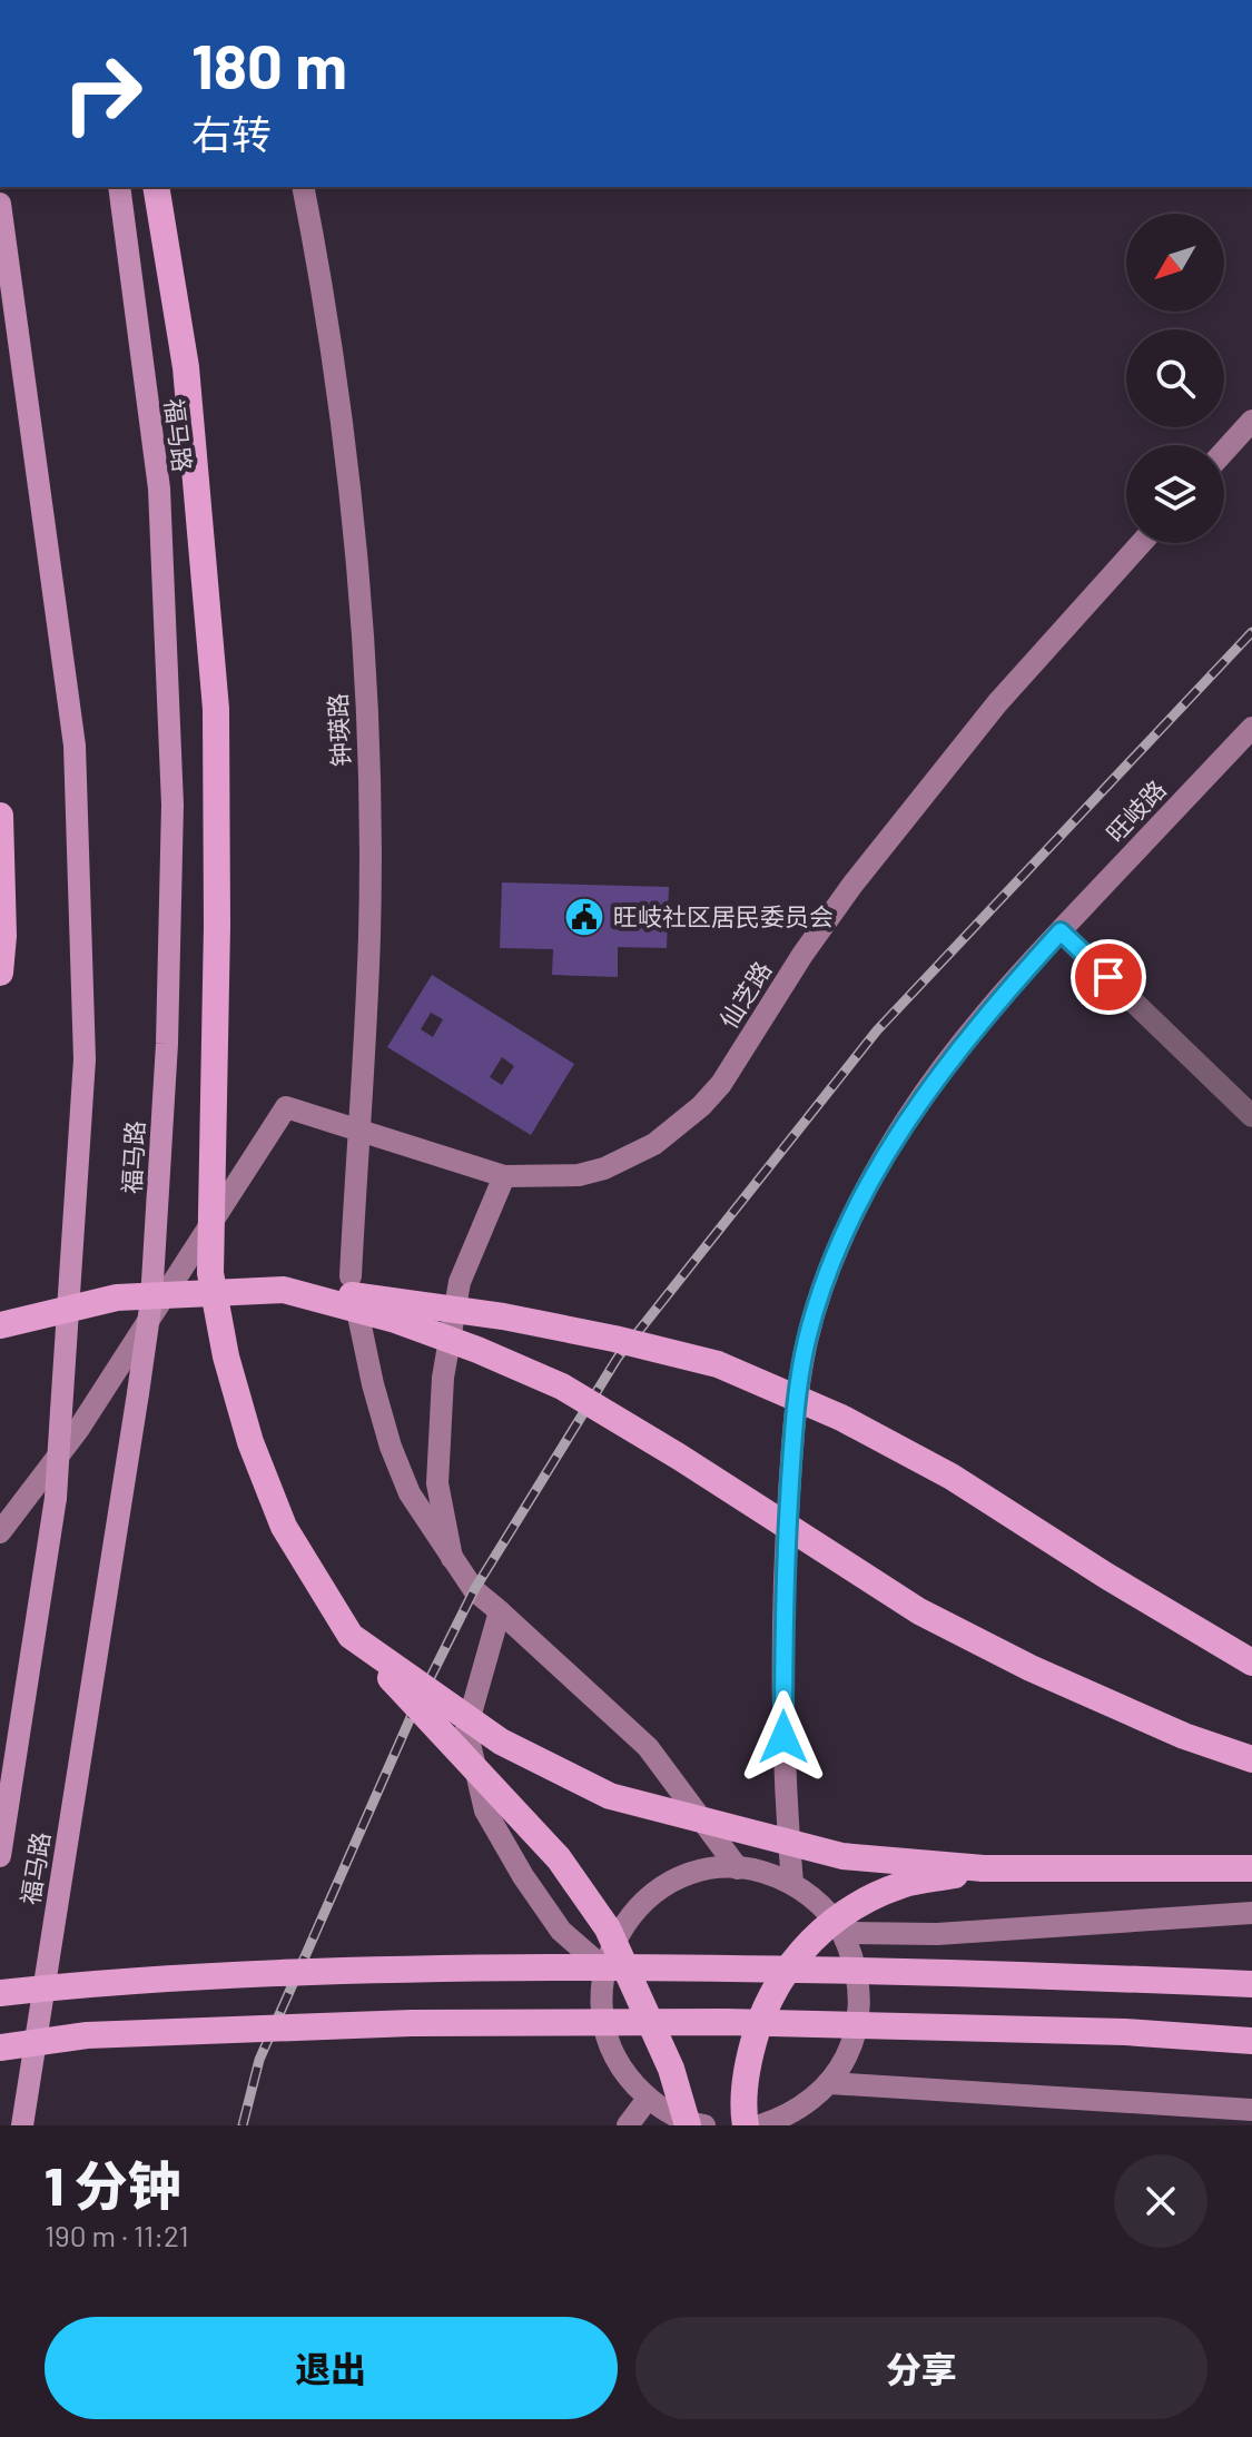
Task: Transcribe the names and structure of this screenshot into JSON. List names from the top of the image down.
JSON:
{
  "streets": {
    "main road": ["福马路"],
    "street": ["钟瑛路", "旺岐路", "仙芝路"]
  },
  "places": {
    "public building": ["旺岐社区居民委员会"]
  },
  "north": "bottom left",
  "page": {
    "turn": ["180 m", "右转"],
    "heading": ["1 分钟", "190 m · 11:21"],
    "buttons": ["退出", "分享"]
  }
}
